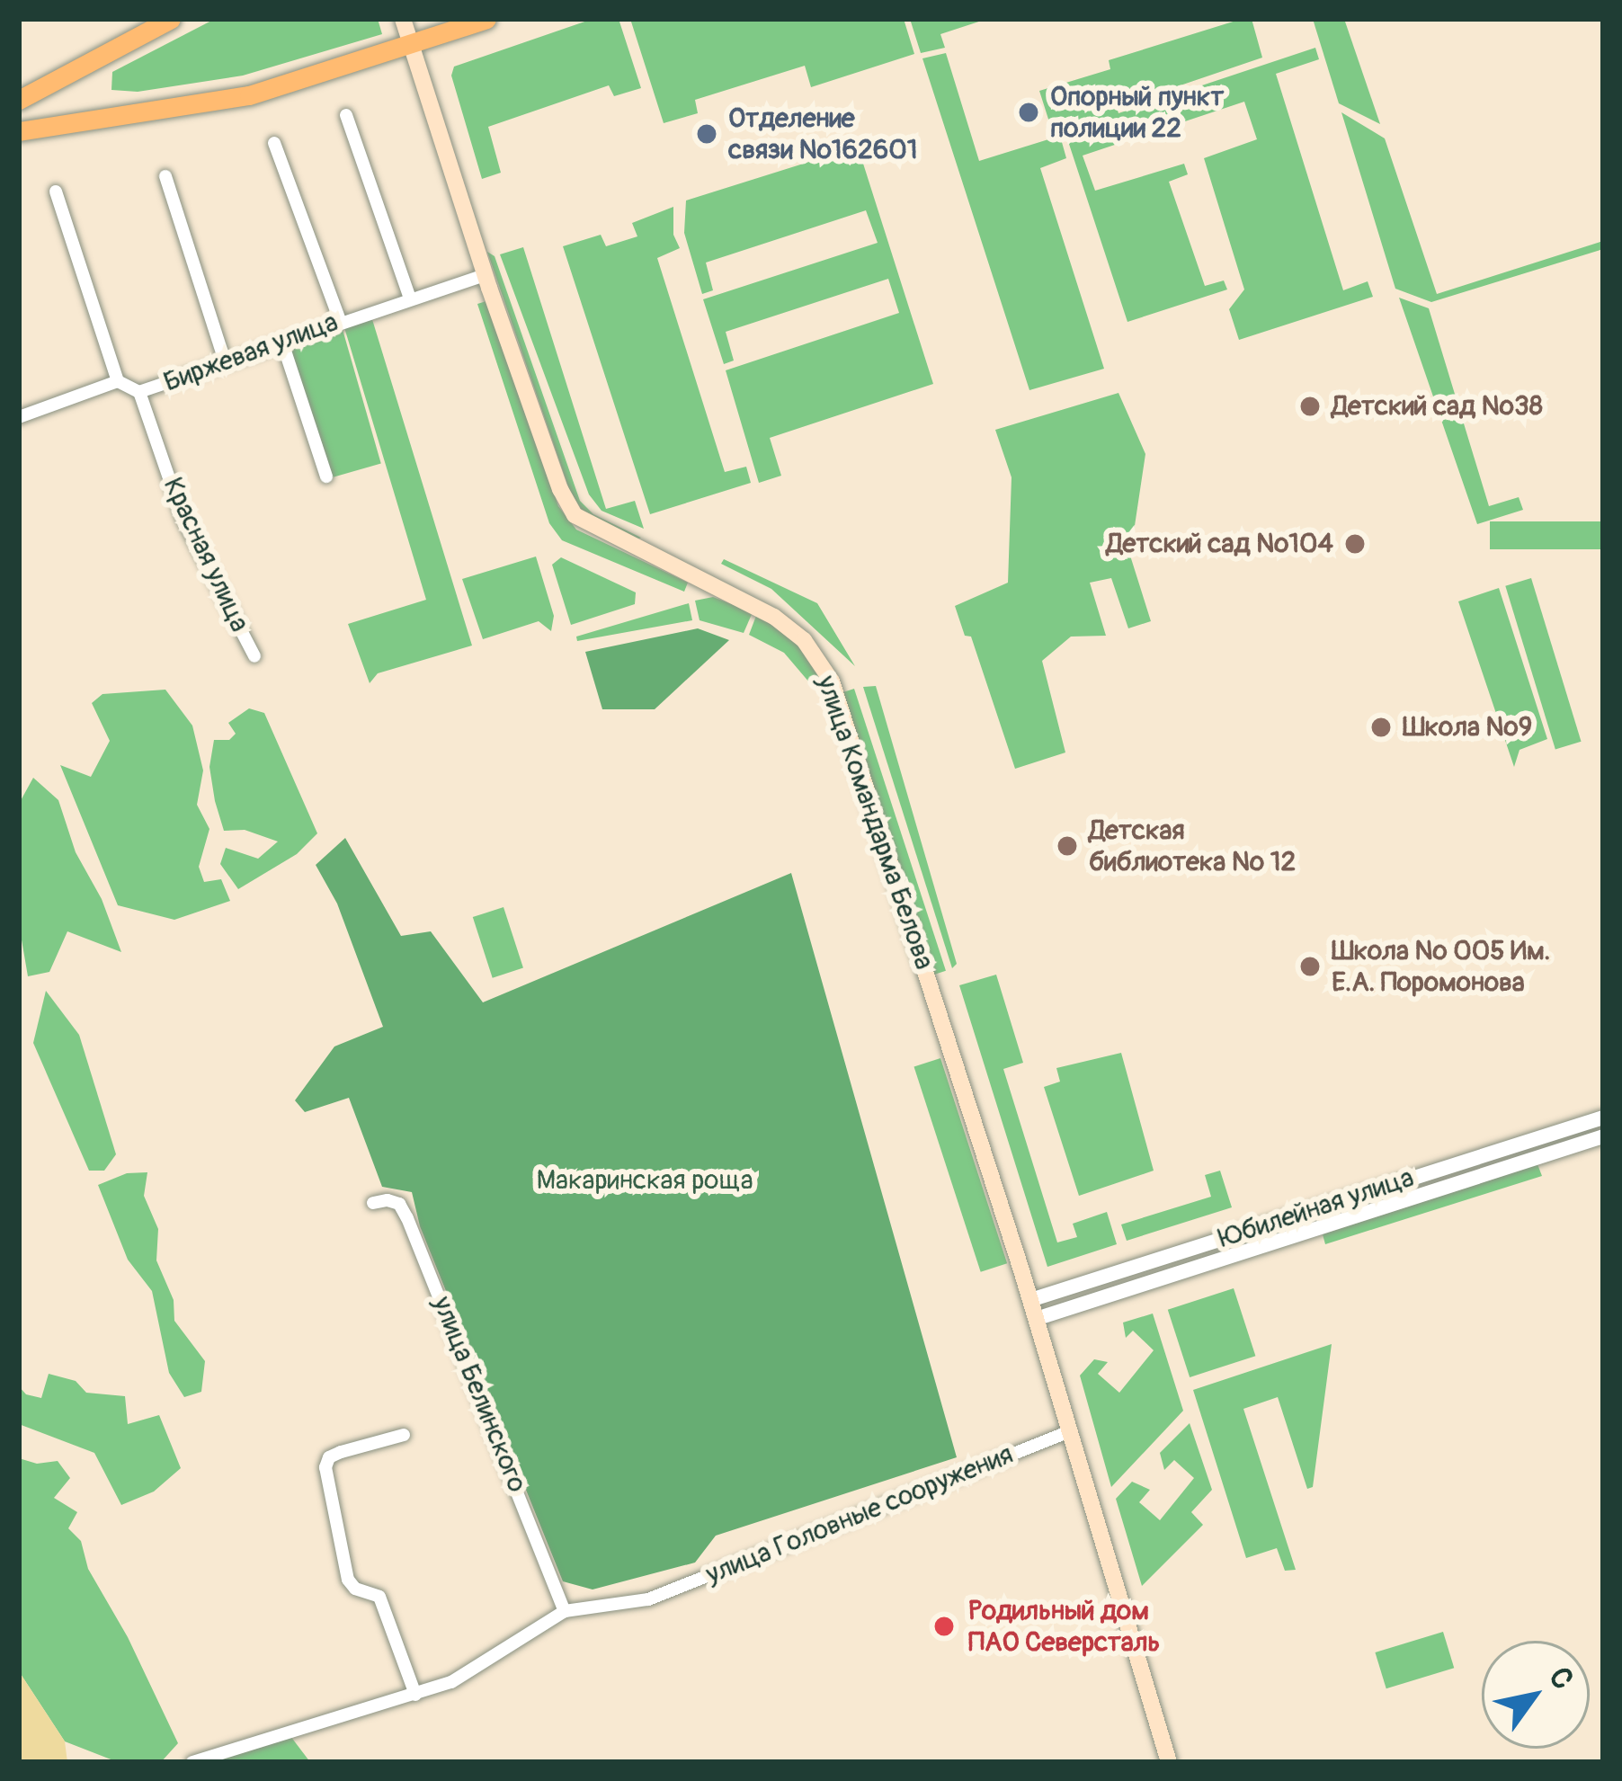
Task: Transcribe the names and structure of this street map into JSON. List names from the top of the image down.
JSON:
{
  "streets": {
    "main road": ["улица Командарма Белова"],
    "street": [
      "Биржевая улица",
      "Красная улица",
      "Юбилейная улица",
      "улица Белинского",
      "улица Головные сооружения"
    ]
  },
  "crossings": [
    ["Биржевая улица", "Красная улица"],
    ["Биржевая улица", "улица Командарма Белова"],
    ["улица Командарма Белова", "Юбилейная улица"],
    ["улица Командарма Белова", "улица Головные сооружения"],
    ["улица Белинского", "улица Головные сооружения"]
  ],
  "parks": ["Макаринская роща"],
  "places": [
    "Опорный пункт полиции 22",
    "Отделение связи №162601",
    "Детский сад №38",
    "Детский сад №104",
    "Школа №9",
    "Детская библиотека № 12",
    "Школа № 005 Им. Е.А. Поромонова",
    "Родильный дом ПАО Северсталь"
  ],
  "north": "top right"
}
